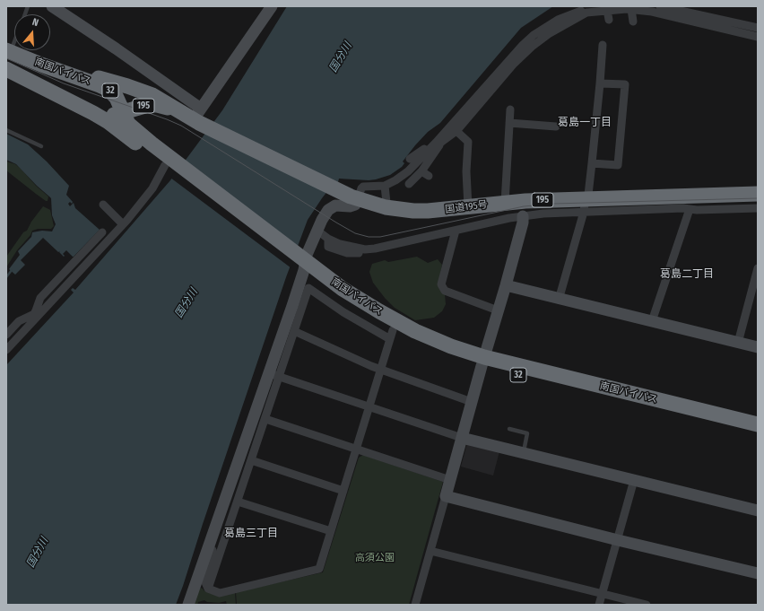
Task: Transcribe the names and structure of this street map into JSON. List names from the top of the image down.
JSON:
{
  "streets": {
    "highway": [
      "南国バイパス",
      "32",
      "195",
      "国道195号"
    ]
  },
  "crossings": [
    ["南国バイパス", "国道195号"]
  ],
  "districts": ["葛島一丁目", "葛島二丁目", "葛島三丁目"],
  "water": ["国分川"],
  "parks": ["高須公園"],
  "north": "top"
}
